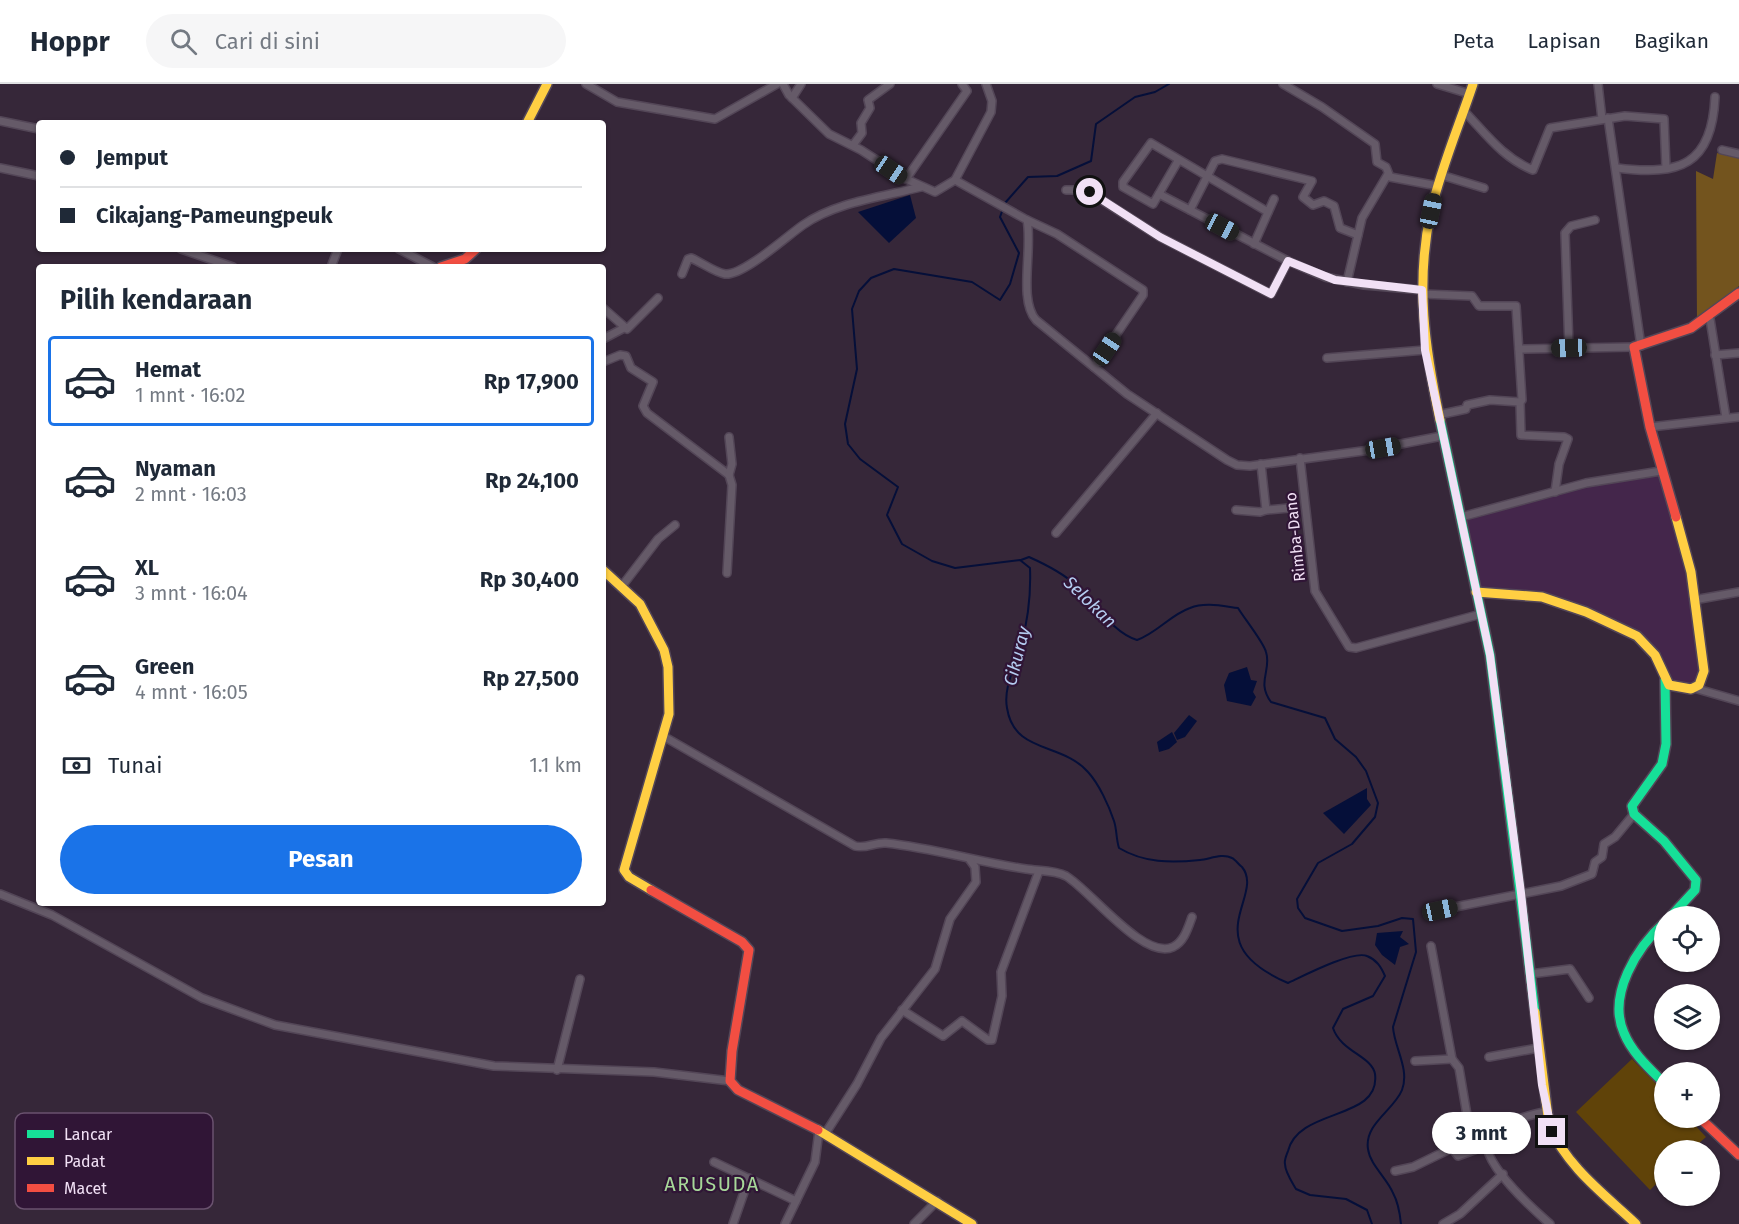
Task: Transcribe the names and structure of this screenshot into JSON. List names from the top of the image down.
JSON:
{
  "streets": {
    "street": ["Rimba-Dano"]
  },
  "districts": ["ARUSUDA"],
  "water": ["Selokan", "Cikuray"],
  "legend": ["Lancar", "Padat", "Macet"],
  "page": {
    "header": "Hoppr",
    "search": "Cari di sini",
    "nav": ["Peta", "Lapisan", "Bagikan"],
    "banner": ["Jemput", "Cikajang-Pameungpeuk"],
    "heading": "Pilih kendaraan",
    "list": [
      {
        "name": "Hemat",
        "note": "1 mnt · 16:02",
        "value": "Rp 17,900"
      },
      {
        "name": "Nyaman",
        "note": "2 mnt · 16:03",
        "value": "Rp 24,100"
      },
      {
        "name": "XL",
        "note": "3 mnt · 16:04",
        "value": "Rp 30,400"
      },
      {
        "name": "Green",
        "note": "4 mnt · 16:05",
        "value": "Rp 27,500"
      }
    ],
    "pay": ["Tunai", "1.1 km"],
    "buttons": "Pesan",
    "map_buttons": ["+", "−"],
    "bubble": "3 mnt"
  }
}
